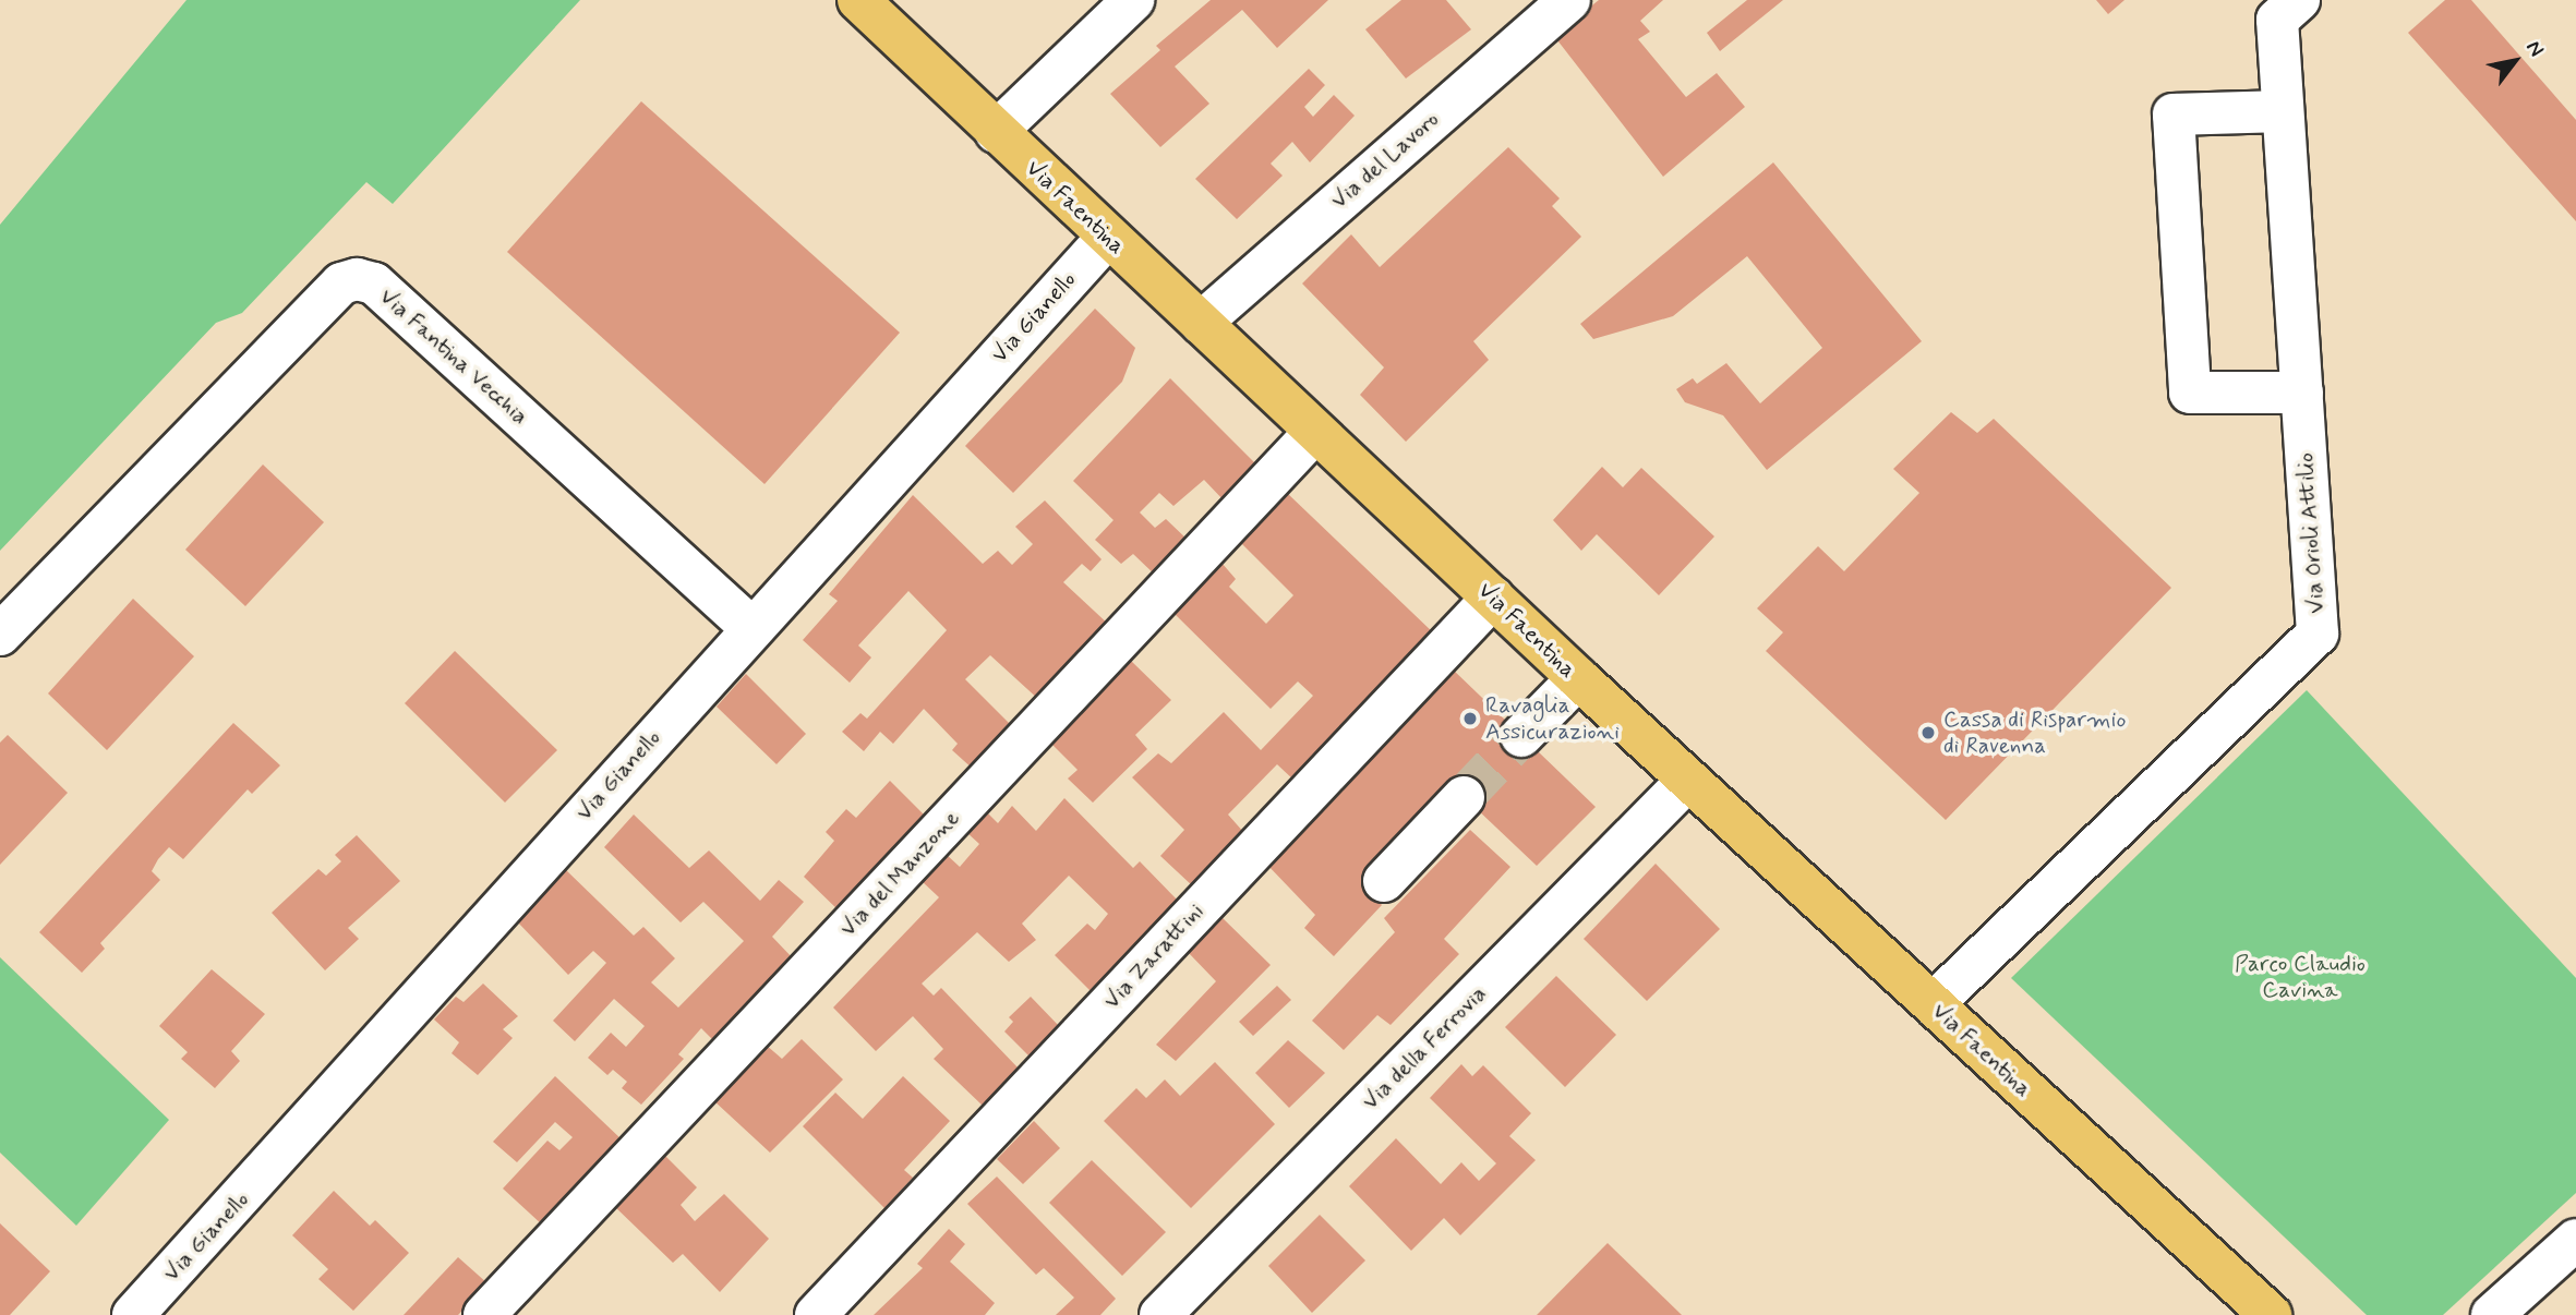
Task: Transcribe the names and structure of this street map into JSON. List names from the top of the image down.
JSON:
{
  "streets": {
    "main road": ["Via Faentina"],
    "street": [
      "Via del Lavoro",
      "Via Gianello",
      "Via Fantina Vecchia",
      "Via Orioli Attilio",
      "Via del Manzone",
      "Via Zarattini",
      "Via della Ferrovia"
    ]
  },
  "crossings": [
    ["Via del Lavoro", "Via Faentina"],
    ["Via Faentina", "Via Gianello"],
    ["Via Faentina", "Via Orioli Attilio"],
    ["Via Faentina", "Via del Manzone"],
    ["Via Faentina", "Via Zarattini"],
    ["Via Faentina", "Via della Ferrovia"],
    ["Via Gianello", "Via Fantina Vecchia"]
  ],
  "parks": ["Parco Claudio Cavina"],
  "places": ["Ravaglia Assicurazioni", "Cassa di Risparmio di Ravenna"],
  "north": "top right"
}
